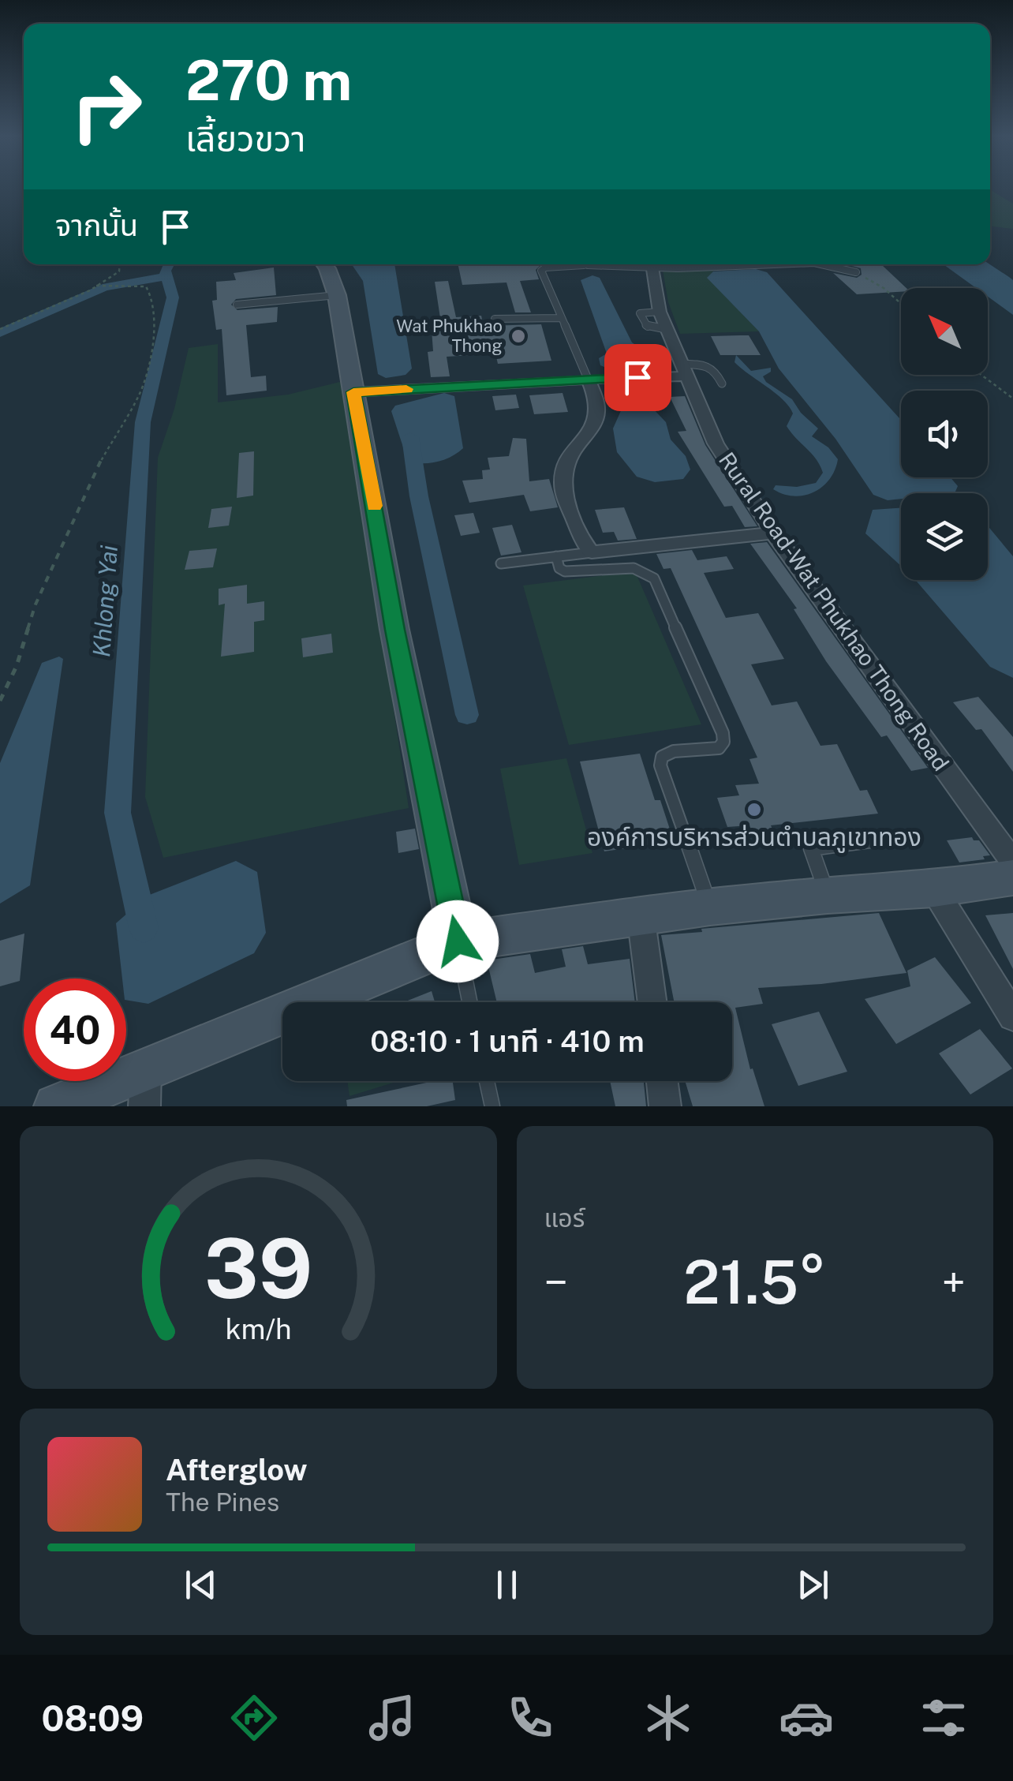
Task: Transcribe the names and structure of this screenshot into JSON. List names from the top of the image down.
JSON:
{
  "streets": {
    "street": ["Rural Road-Wat Phukhao Thong Road"]
  },
  "water": ["Khlong Yai"],
  "places": ["Wat Phukhao Thong", "องค์การบริหารส่วนตำบลภูเขาทอง"],
  "north": "top left",
  "page": {
    "turn": ["270 m", "เลี้ยวขวา"],
    "then": "จากนั้น",
    "limit": "40",
    "trip": "08:10 · 1 นาที · 410 m",
    "tile": "แอร์",
    "heat": ["−", "21.5°", "+"],
    "song": ["Afterglow", "The Pines"],
    "tabs": "08:09",
    "gauge": ["39", "km/h"]
  }
}
